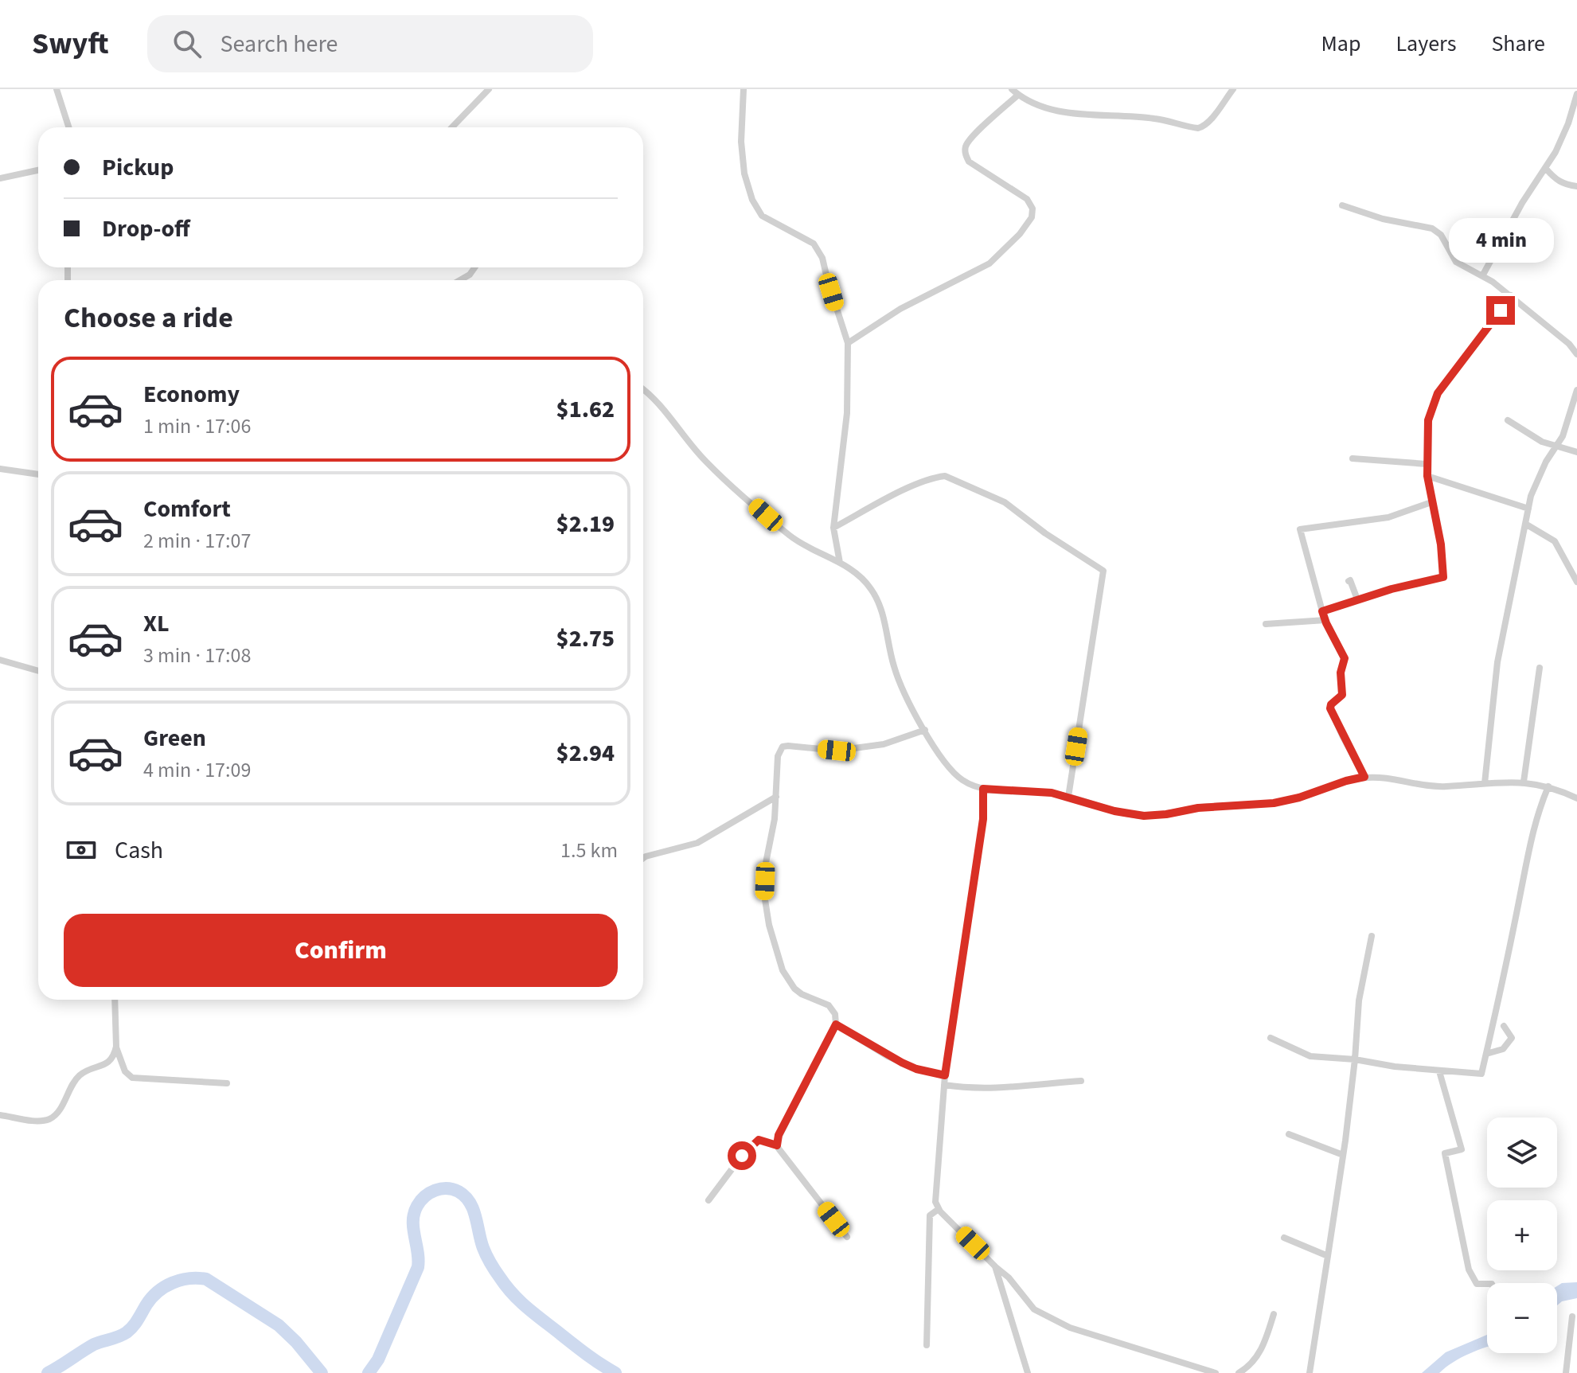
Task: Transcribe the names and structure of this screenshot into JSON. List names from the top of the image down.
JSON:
{
  "page": {
    "header": "Swyft",
    "search": "Search here",
    "nav": ["Map", "Layers", "Share"],
    "banner": ["Pickup", "Drop-off"],
    "bubble": "4 min",
    "heading": "Choose a ride",
    "list": [
      {
        "name": "Economy",
        "note": "1 min · 17:06",
        "value": "$1.62"
      },
      {
        "name": "Comfort",
        "note": "2 min · 17:07",
        "value": "$2.19"
      },
      {
        "name": "XL",
        "note": "3 min · 17:08",
        "value": "$2.75"
      },
      {
        "name": "Green",
        "note": "4 min · 17:09",
        "value": "$2.94"
      }
    ],
    "pay": ["Cash", "1.5 km"],
    "buttons": "Confirm",
    "map_buttons": ["+", "−"]
  }
}
